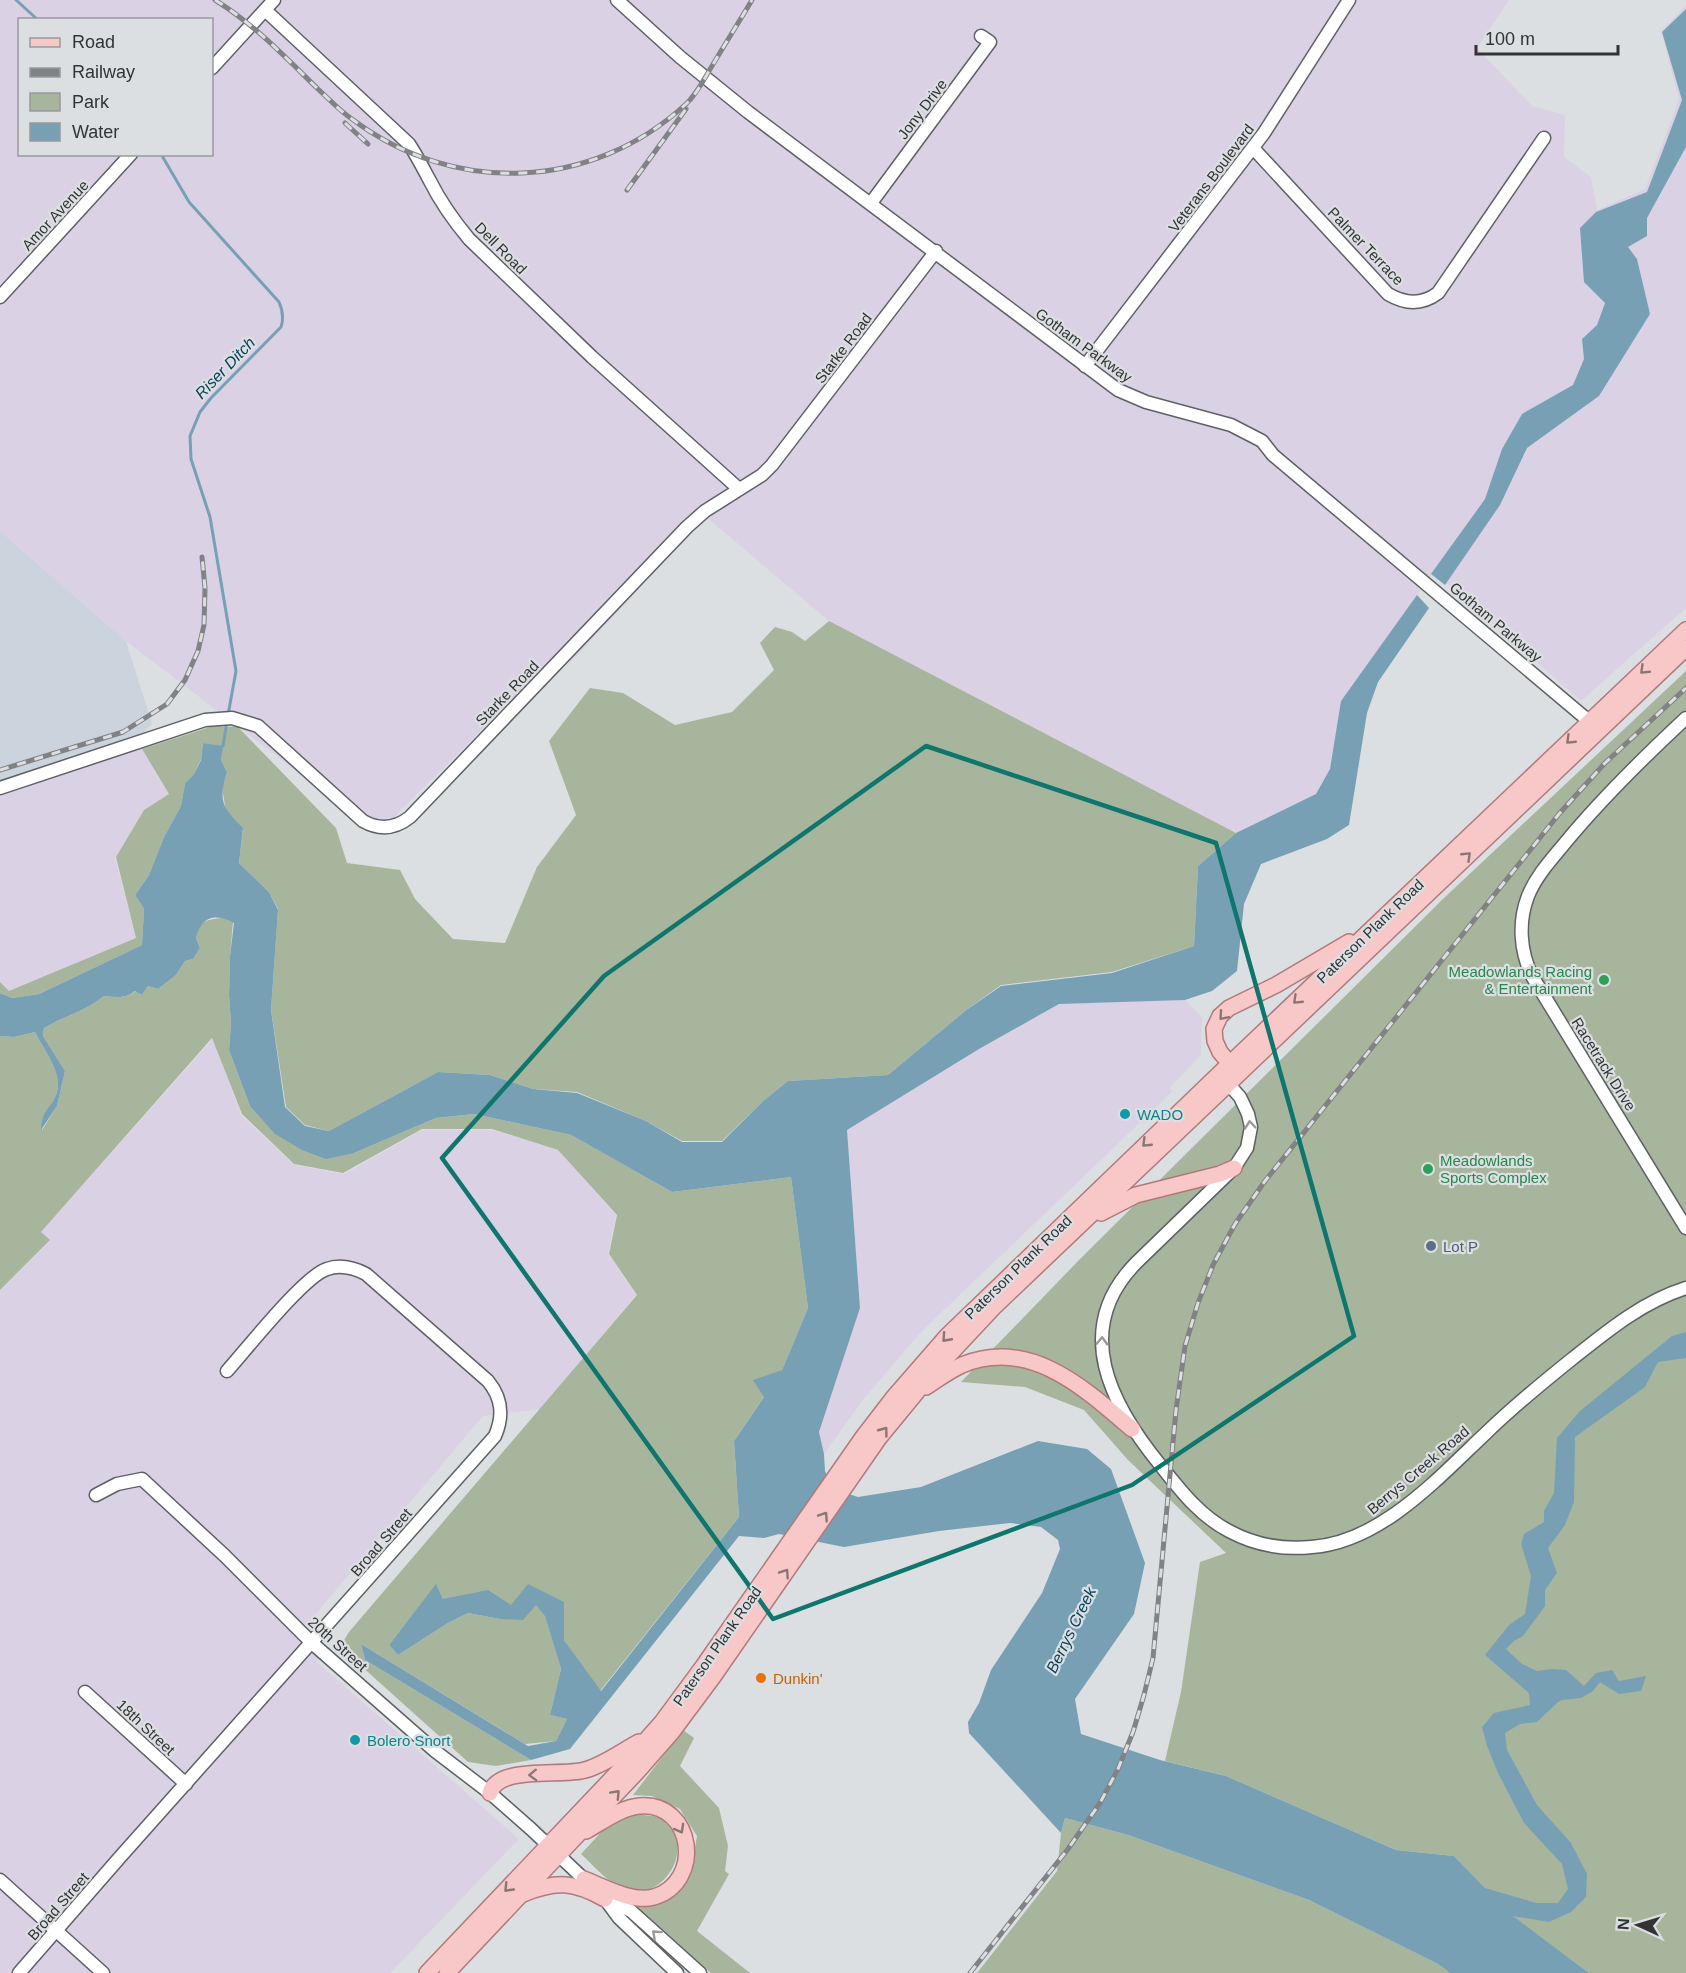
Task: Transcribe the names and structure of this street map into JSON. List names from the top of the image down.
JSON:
{
  "streets": {
    "main road": ["Paterson Plank Road"],
    "street": [
      "Jony Drive",
      "Veterans Boulevard",
      "Amor Avenue",
      "Palmer Terrace",
      "Dell Road",
      "Gotham Parkway",
      "Starke Road",
      "Racetrack Drive",
      "Berrys Creek Road",
      "Broad Street",
      "20th Street",
      "18th Street"
    ]
  },
  "crossings": [
    ["Jony Drive", "Gotham Parkway"],
    ["Veterans Boulevard", "Palmer Terrace"],
    ["Veterans Boulevard", "Gotham Parkway"],
    ["Dell Road", "Starke Road"],
    ["Gotham Parkway", "Starke Road"],
    ["Gotham Parkway", "Paterson Plank Road"],
    ["Paterson Plank Road", "Berrys Creek Road"],
    ["Paterson Plank Road", "20th Street"],
    ["Broad Street", "20th Street"],
    ["Broad Street", "18th Street"]
  ],
  "water": ["Riser Ditch", "Berrys Creek"],
  "places": [
    "Meadowlands Racing & Entertainment",
    "WADO",
    "Meadowlands Sports Complex",
    "Lot P",
    "Dunkin'",
    "Bolero Snort"
  ],
  "legend": [
    "Road",
    "Railway",
    "Park",
    "Water"
  ],
  "scale_bar": "100 m",
  "north": "left"
}
